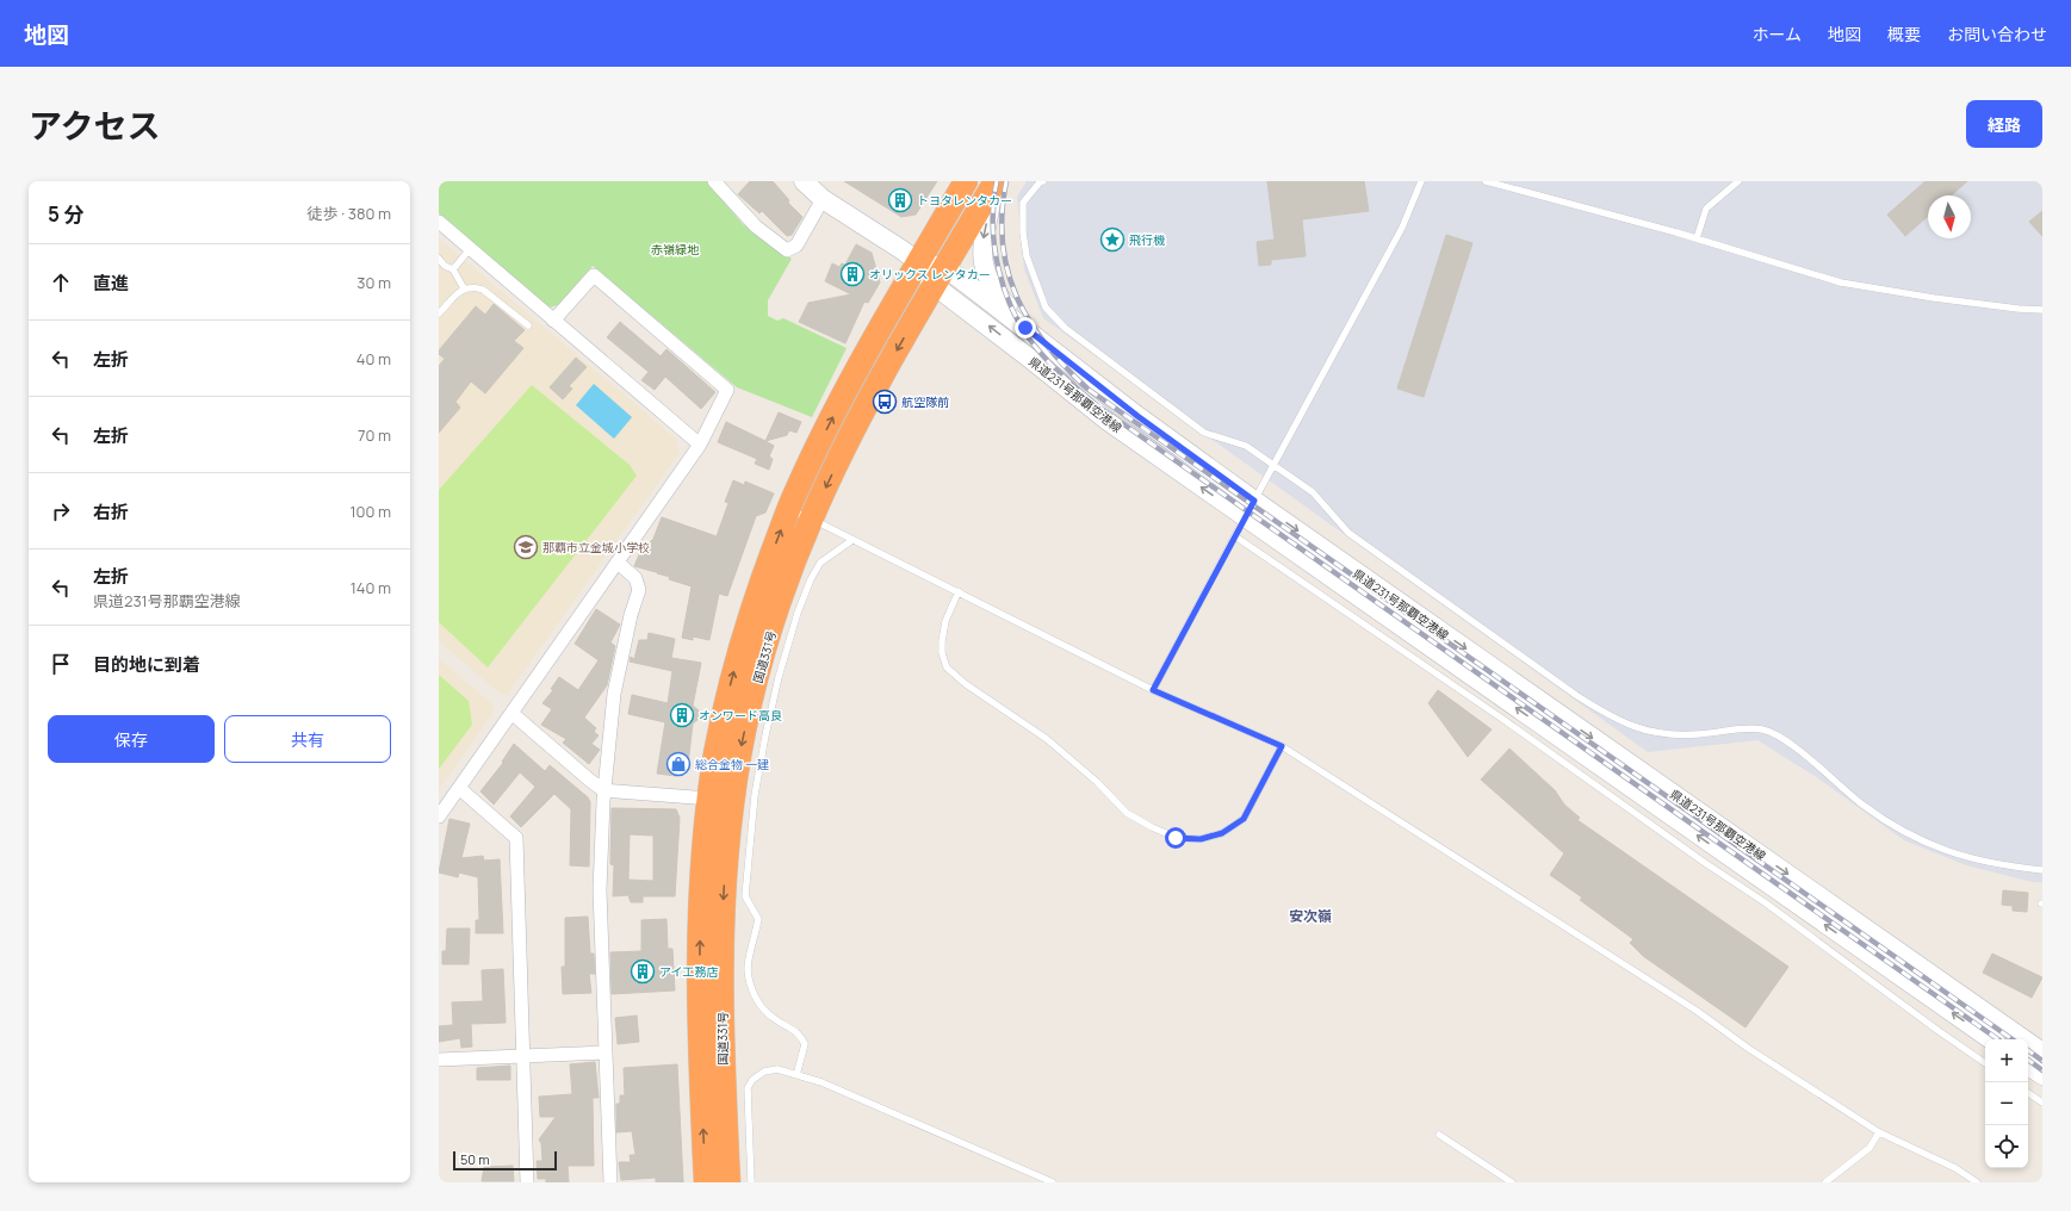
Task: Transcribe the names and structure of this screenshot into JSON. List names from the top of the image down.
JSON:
{
  "streets": {
    "highway": ["国道331号"],
    "main road": ["県道231号那覇空港線"]
  },
  "crossings": [
    ["県道231号那覇空港線", "国道331号"]
  ],
  "districts": ["安次嶺"],
  "parks": ["赤嶺緑地"],
  "places": {
    "building": [
      "トヨタレンタカー",
      "オリックス レンタカー",
      "オンワード高良",
      "アイ工務店"
    ],
    "place": ["飛行機"],
    "bus stop": ["航空隊前"],
    "school or university": ["那覇市立金城小学校"],
    "shop": ["総合金物 一建"]
  },
  "scale_bar": "50 m",
  "north": "bottom",
  "page": {
    "header": "地図",
    "nav": [
      "ホーム",
      "地図",
      "概要",
      "お問い合わせ"
    ],
    "title": "アクセス",
    "buttons": [
      "経路",
      ["保存", "共有"]
    ],
    "heading": ["5 分", "徒歩 · 380 m"],
    "list": [
      ["直進", "30 m"],
      ["左折", "40 m"],
      ["左折", "70 m"],
      ["右折", "100 m"],
      ["左折", "県道231号那覇空港線", "140 m"],
      "目的地に到着"
    ],
    "map_buttons": ["+", "−"],
    "scale": "50 m"
  }
}
